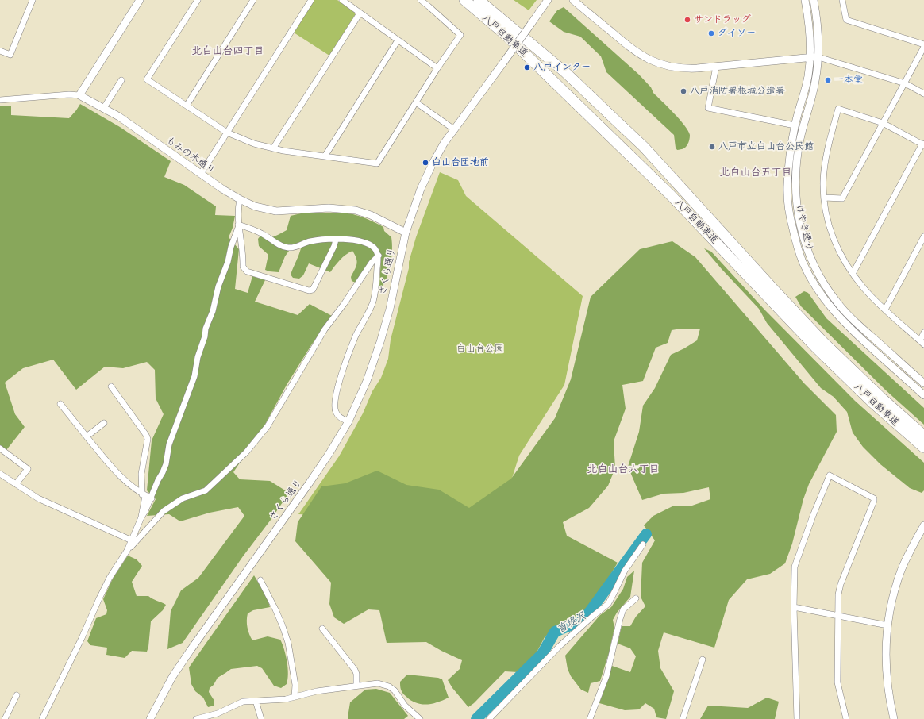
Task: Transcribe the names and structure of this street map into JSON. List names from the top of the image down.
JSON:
{
  "streets": {
    "highway": ["八戸自動車道"],
    "street": ["もみの木通り", "けやき通り", "さくら通り"]
  },
  "crossings": [
    ["もみの木通り", "さくら通り"]
  ],
  "districts": ["北白山台四丁目", "北白山台五丁目", "北白山台六丁目"],
  "water": ["盲堤沢"],
  "parks": ["白山台公園"],
  "places": [
    "サンドラッグ",
    "ダイソー",
    "八戸インター",
    "一本堂",
    "八戸消防署根城分遣署",
    "八戸市立白山台公民館",
    "白山台団地前"
  ]
}
